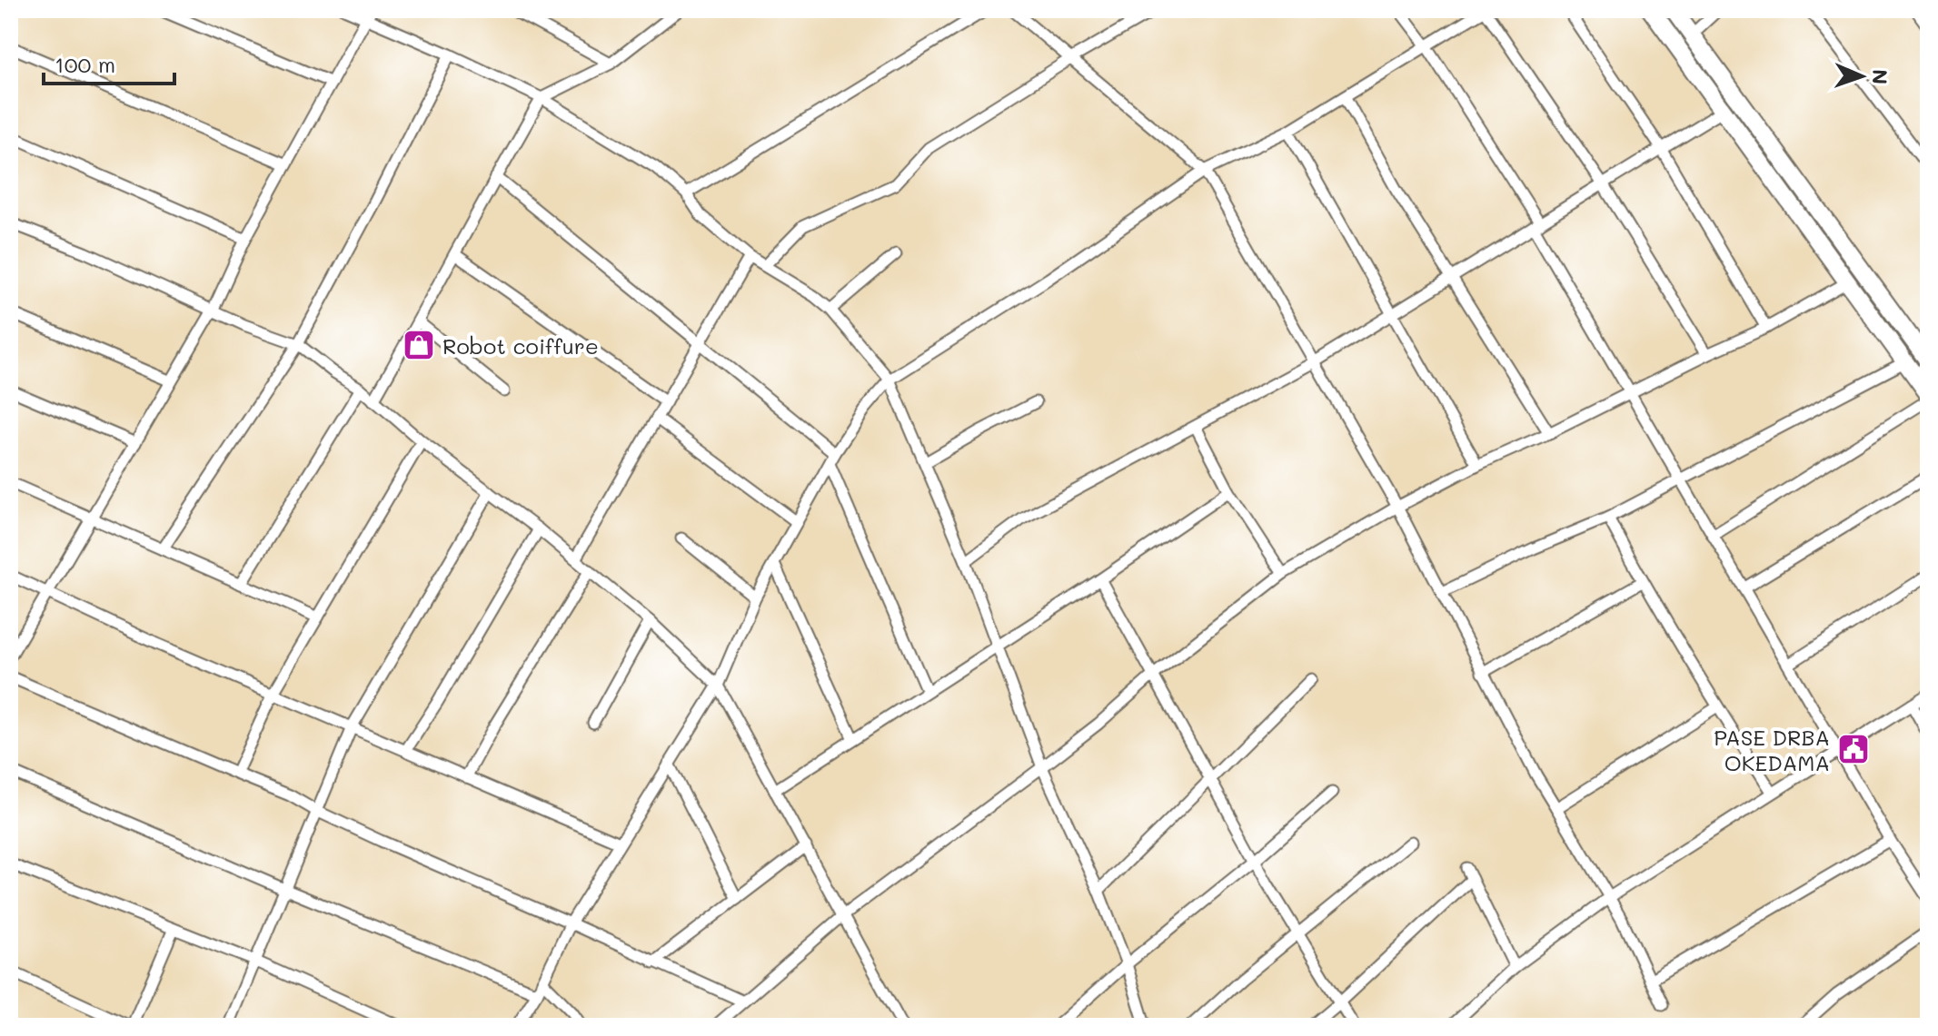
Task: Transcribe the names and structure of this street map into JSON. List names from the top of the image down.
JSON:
{
  "places": {
    "shop": ["Robot coiffure"],
    "public building": ["PASE DRBA OKEDAMA"]
  },
  "scale_bar": "100 m",
  "north": "right"
}
